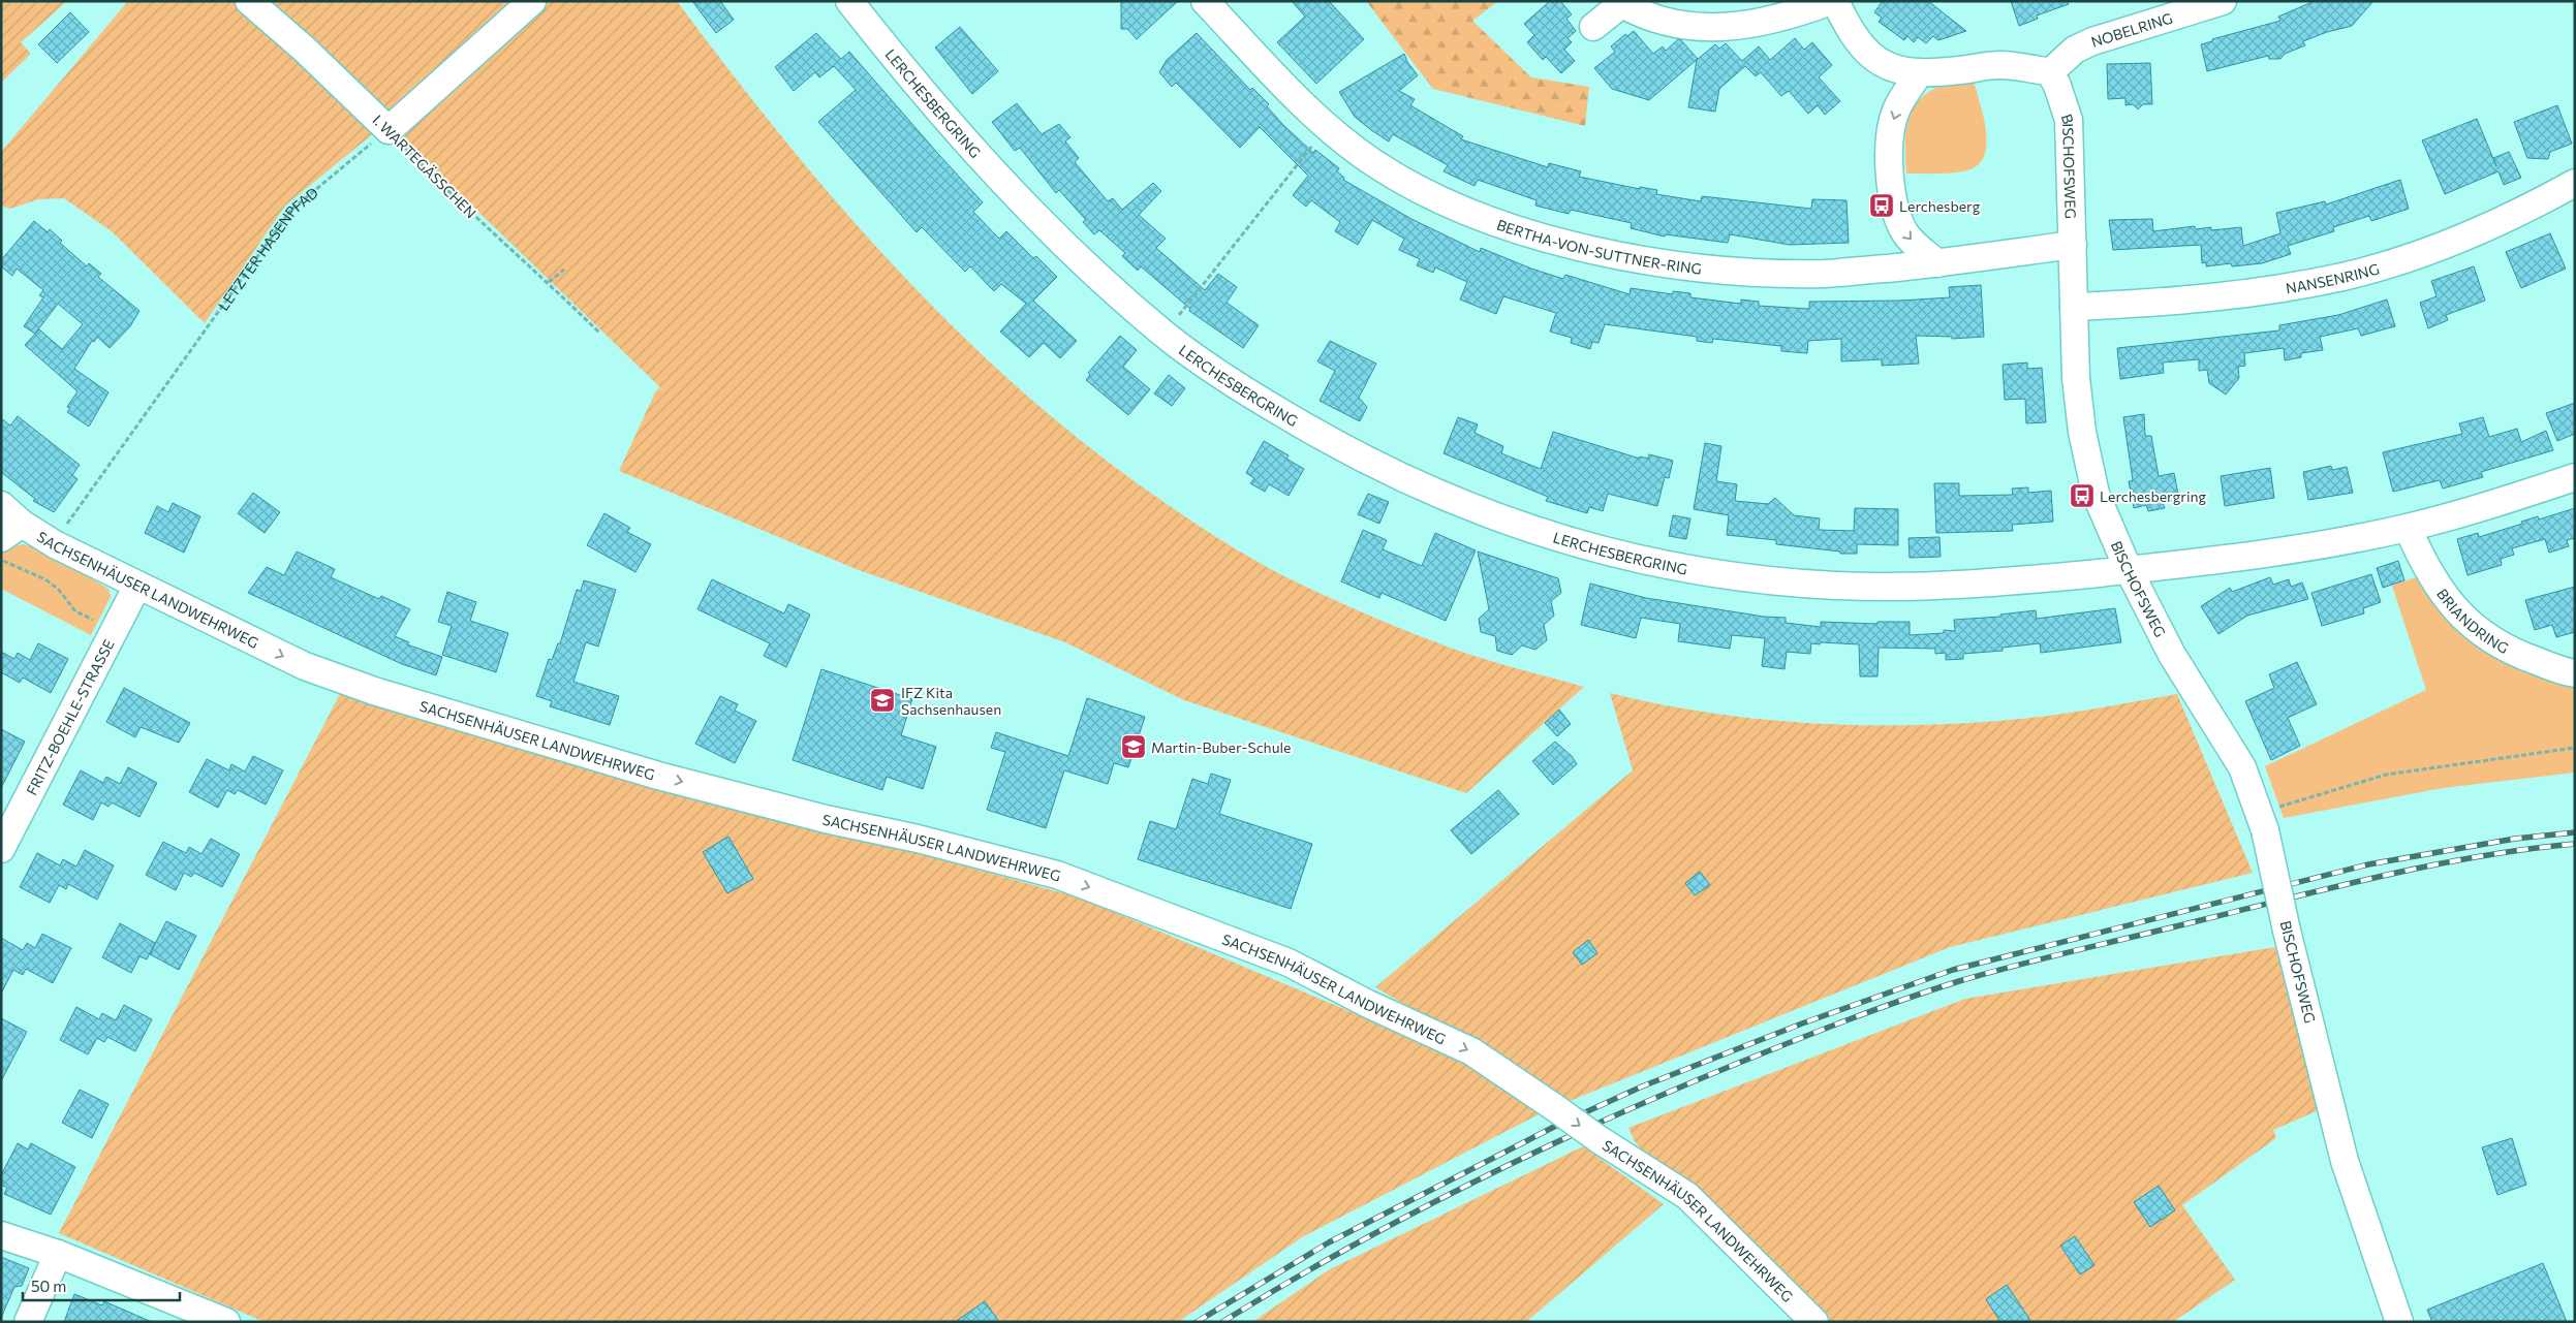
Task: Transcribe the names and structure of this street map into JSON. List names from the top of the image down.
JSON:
{
  "streets": {
    "street": [
      "NOBELRING",
      "LERCHESBERGRING",
      "I. WARTEGÄSSCHEN",
      "BISCHOFSWEG",
      "BERTHA-VON-SUTTNER-RING",
      "NANSENRING",
      "SACHSENHÄUSER LANDWEHRWEG",
      "BRIANDRING",
      "FRITZ-BOEHLE-STRASSE"
    ],
    "path": ["LETZTER HASENPFAD"]
  },
  "crossings": [
    ["NOBELRING", "BISCHOFSWEG"],
    ["LERCHESBERGRING", "BISCHOFSWEG"],
    ["LERCHESBERGRING", "BRIANDRING"],
    ["I. WARTEGÄSSCHEN", "LETZTER HASENPFAD"],
    ["BISCHOFSWEG", "BERTHA-VON-SUTTNER-RING"],
    ["BISCHOFSWEG", "NANSENRING"],
    ["LETZTER HASENPFAD", "SACHSENHÄUSER LANDWEHRWEG"],
    ["SACHSENHÄUSER LANDWEHRWEG", "FRITZ-BOEHLE-STRASSE"]
  ],
  "one_way": ["SACHSENHÄUSER LANDWEHRWEG"],
  "places": {
    "bus stop": ["Lerchesberg", "Lerchesbergring"],
    "school or university": ["IFZ Kita Sachsenhausen", "Martin-Buber-Schule"]
  },
  "scale_bar": "50 m"
}
